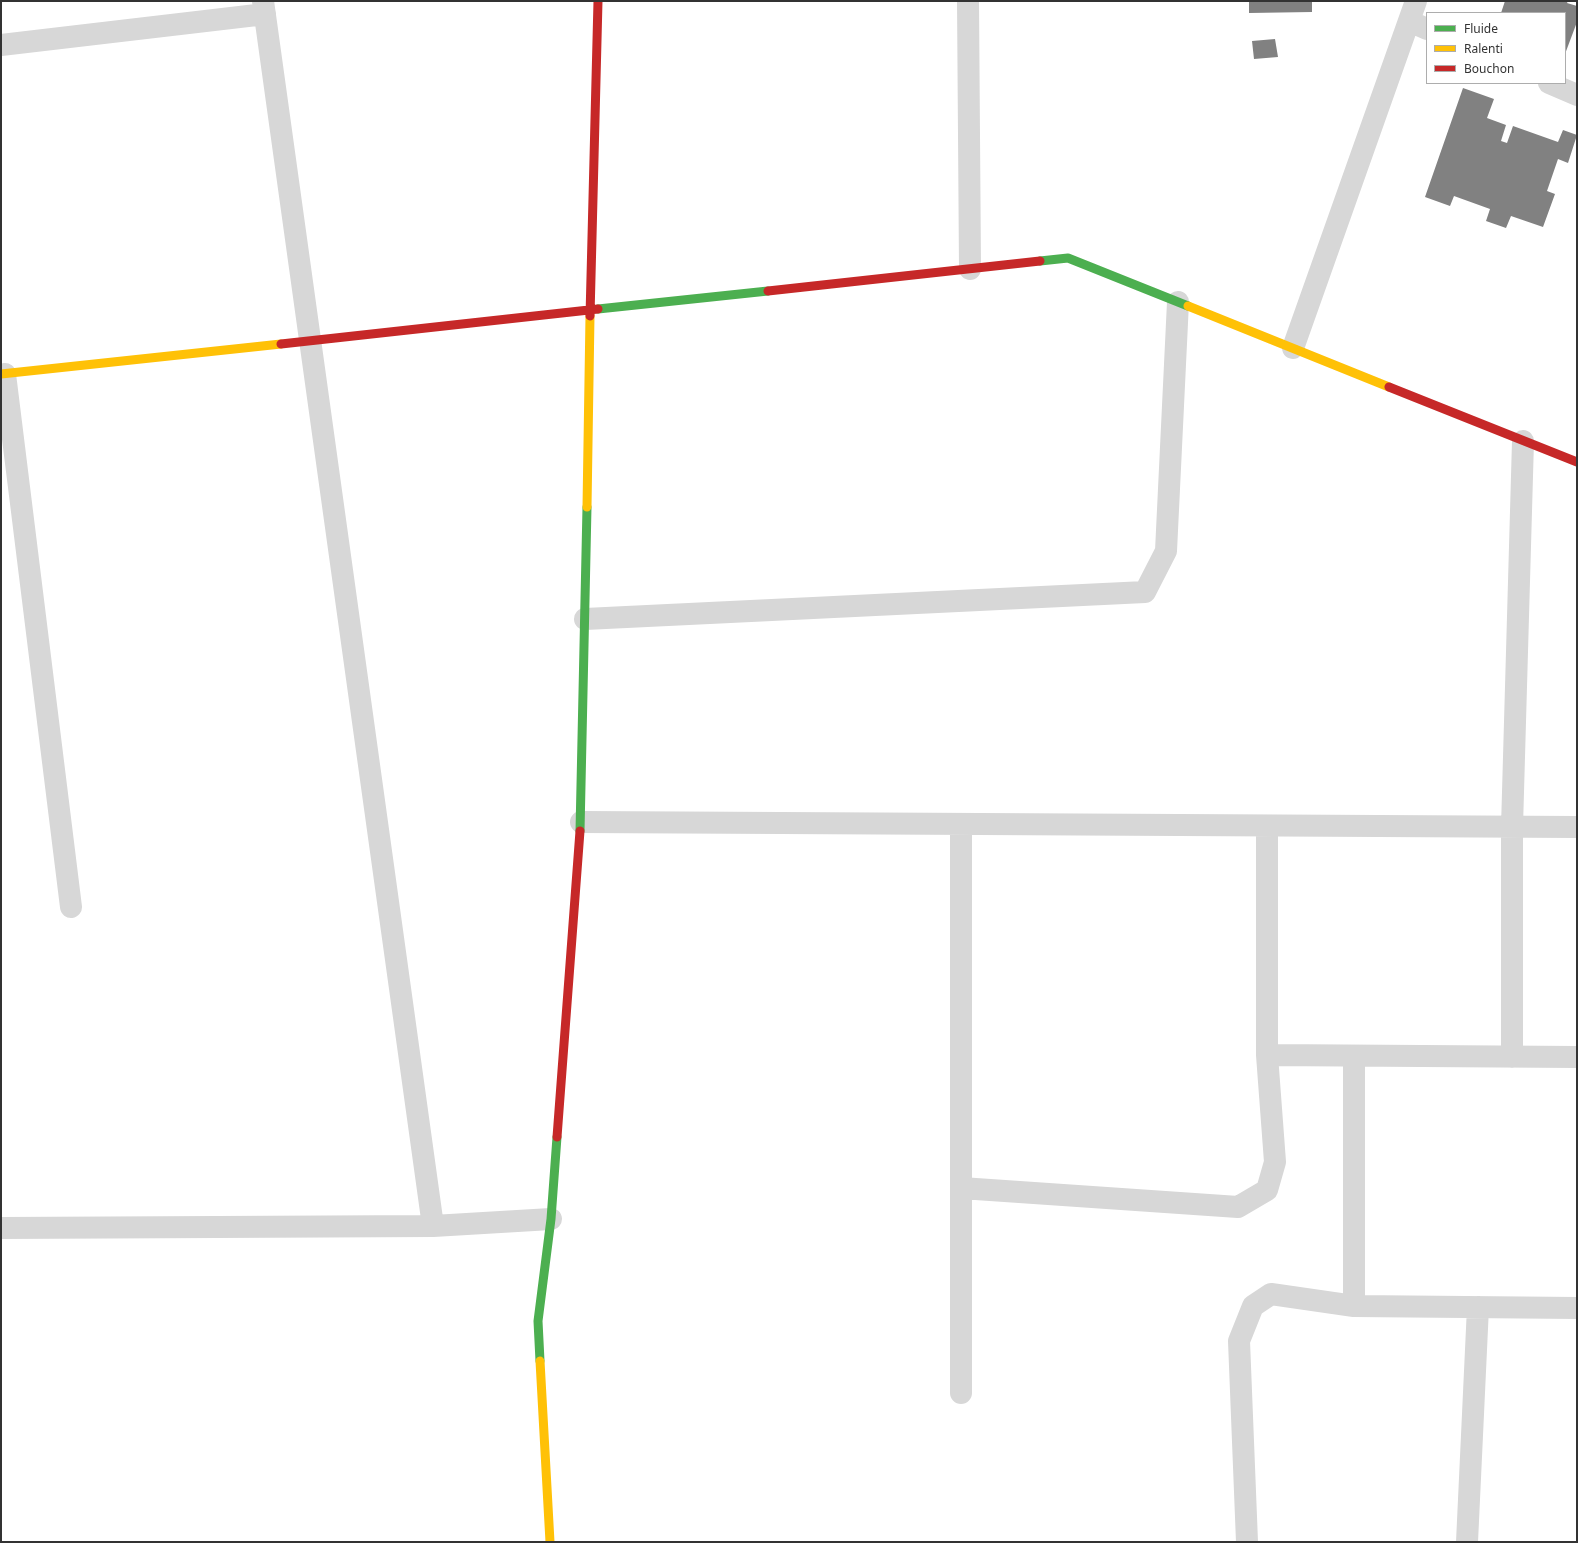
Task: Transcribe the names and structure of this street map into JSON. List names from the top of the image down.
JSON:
{
  "legend": ["Fluide", "Ralenti", "Bouchon"]
}
